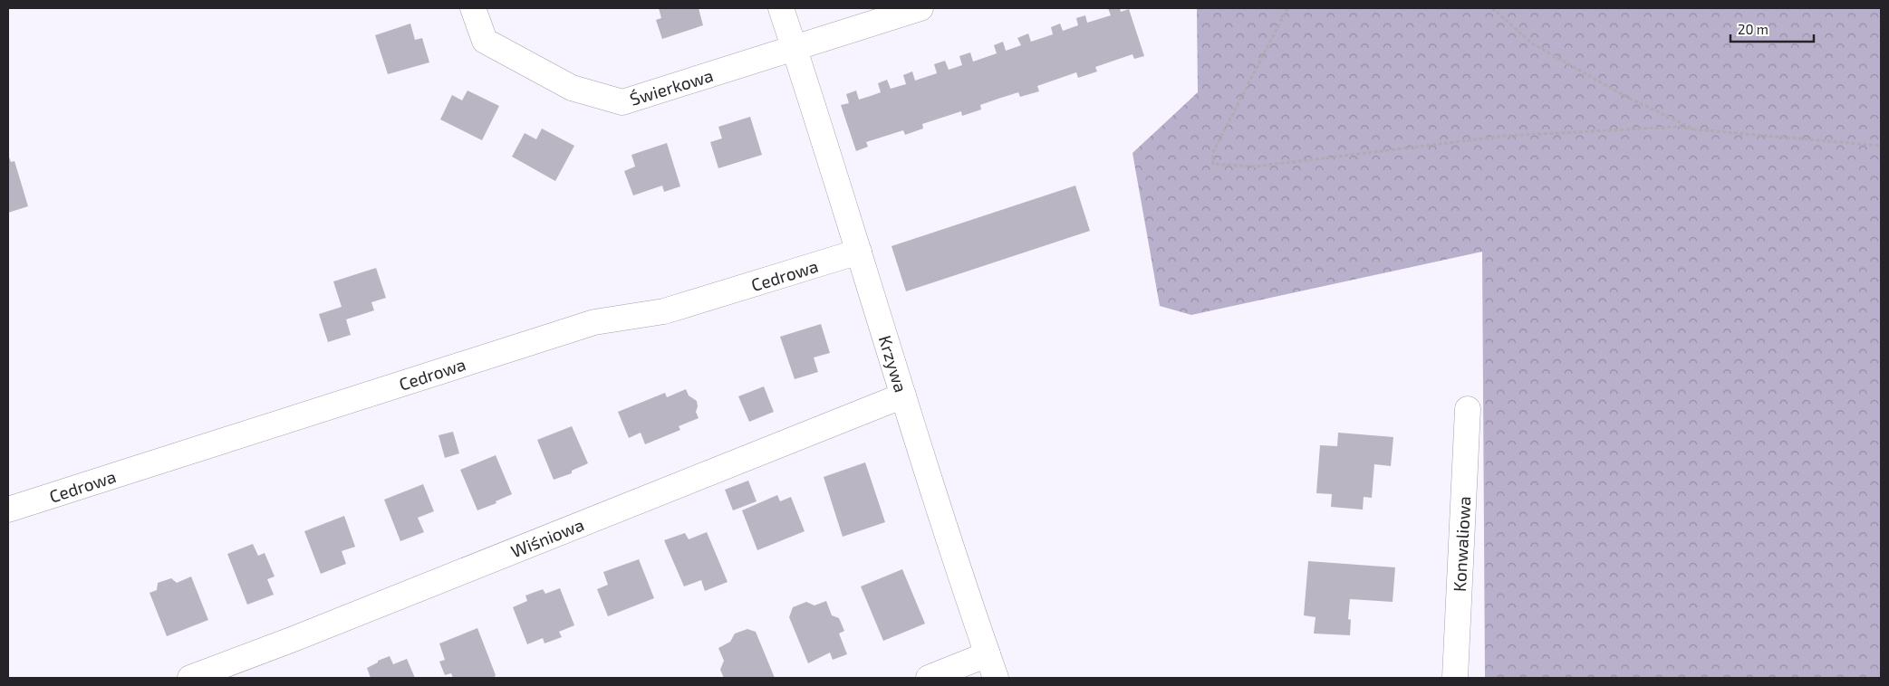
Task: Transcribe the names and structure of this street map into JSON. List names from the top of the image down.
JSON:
{
  "streets": {
    "street": [
      "Świerkowa",
      "Cedrowa",
      "Krzywa",
      "Wiśniowa",
      "Konwaliowa"
    ]
  },
  "crossings": [
    ["Świerkowa", "Krzywa"],
    ["Cedrowa", "Krzywa"],
    ["Krzywa", "Wiśniowa"]
  ],
  "scale_bar": "20 m"
}
